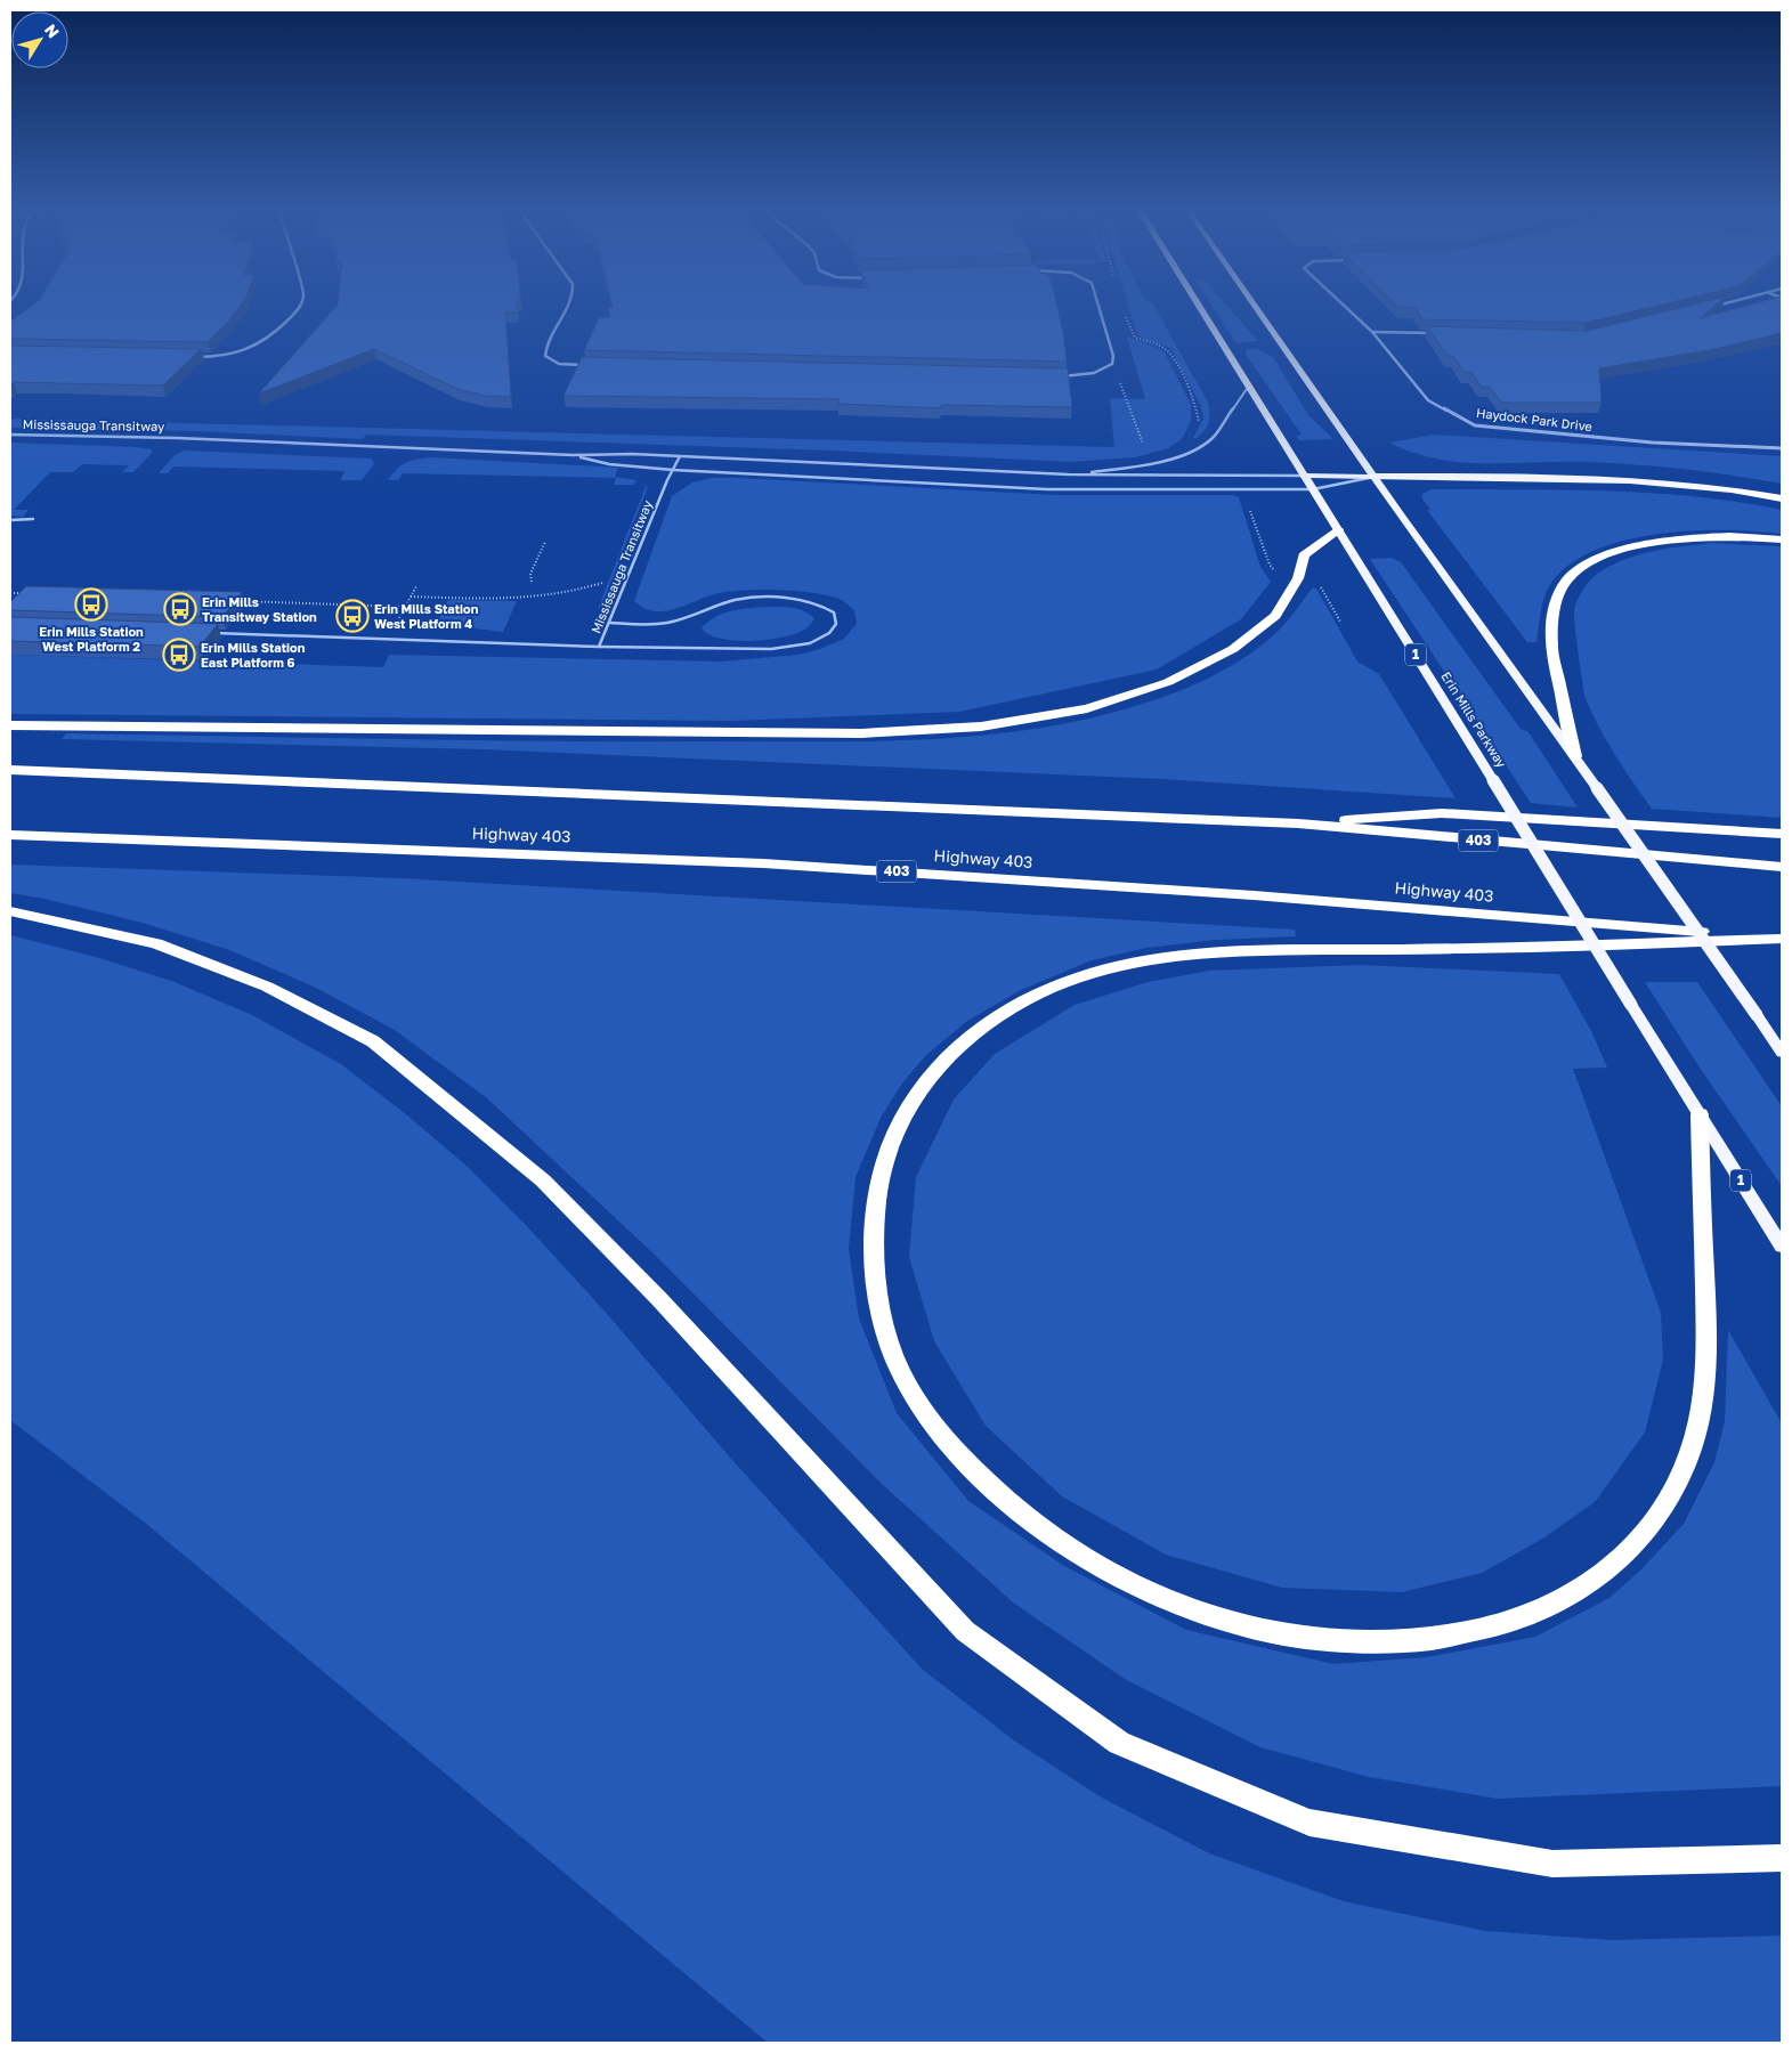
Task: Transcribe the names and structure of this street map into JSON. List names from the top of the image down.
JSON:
{
  "streets": {
    "highway": ["Highway 403", "403"],
    "main road": ["1", "Erin Mills Parkway"],
    "street": ["Haydock Park Drive"],
    "lane": ["Mississauga Transitway"]
  },
  "places": {
    "bus stop": [
      "Erin Mills Station West Platform 2",
      "Erin Mills Transitway Station",
      "Erin Mills Station West Platform 4",
      "Erin Mills Station East Platform 6"
    ]
  },
  "north": "top right"
}
